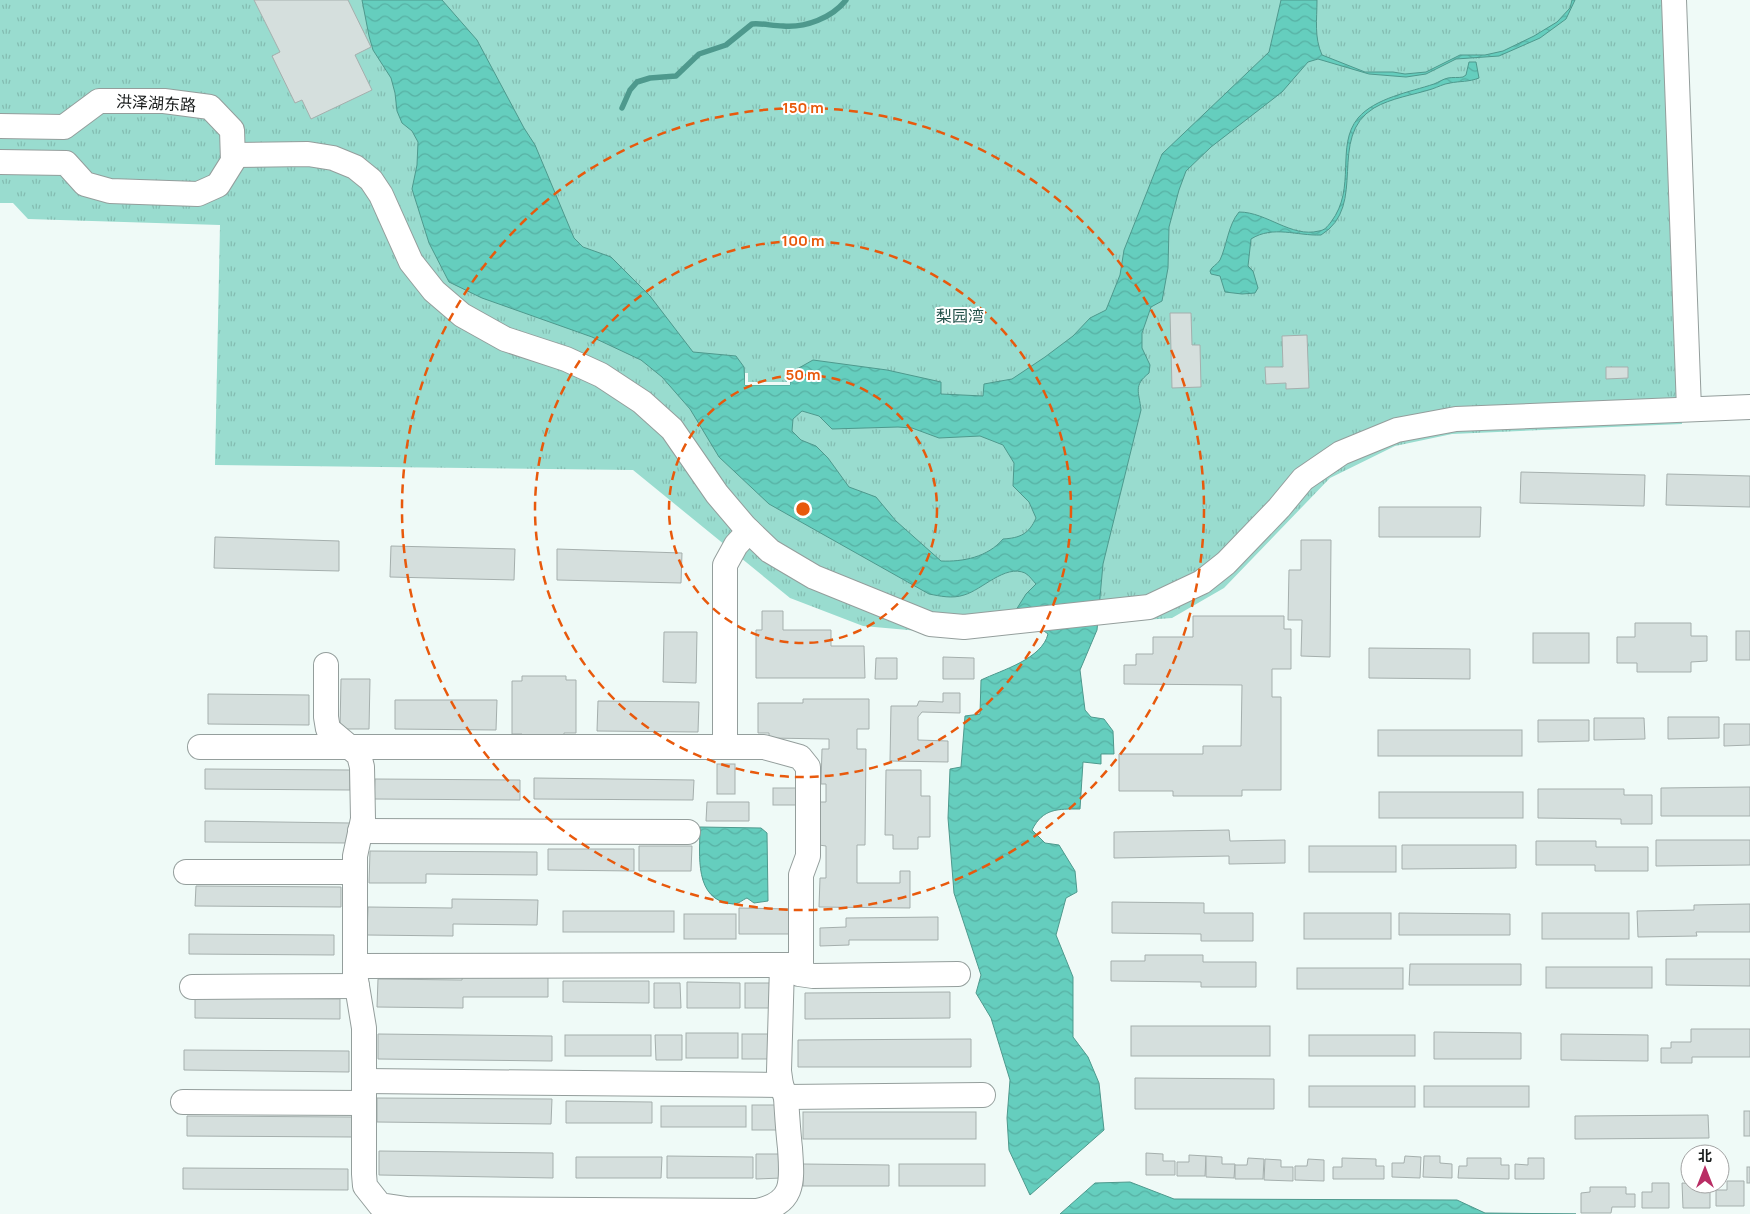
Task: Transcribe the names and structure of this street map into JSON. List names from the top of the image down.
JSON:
{
  "streets": {
    "street": ["洪泽湖东路"]
  },
  "parks": ["梨园湾"],
  "north": "top",
  "rings": ["150 m", "100 m", "50 m"]
}
